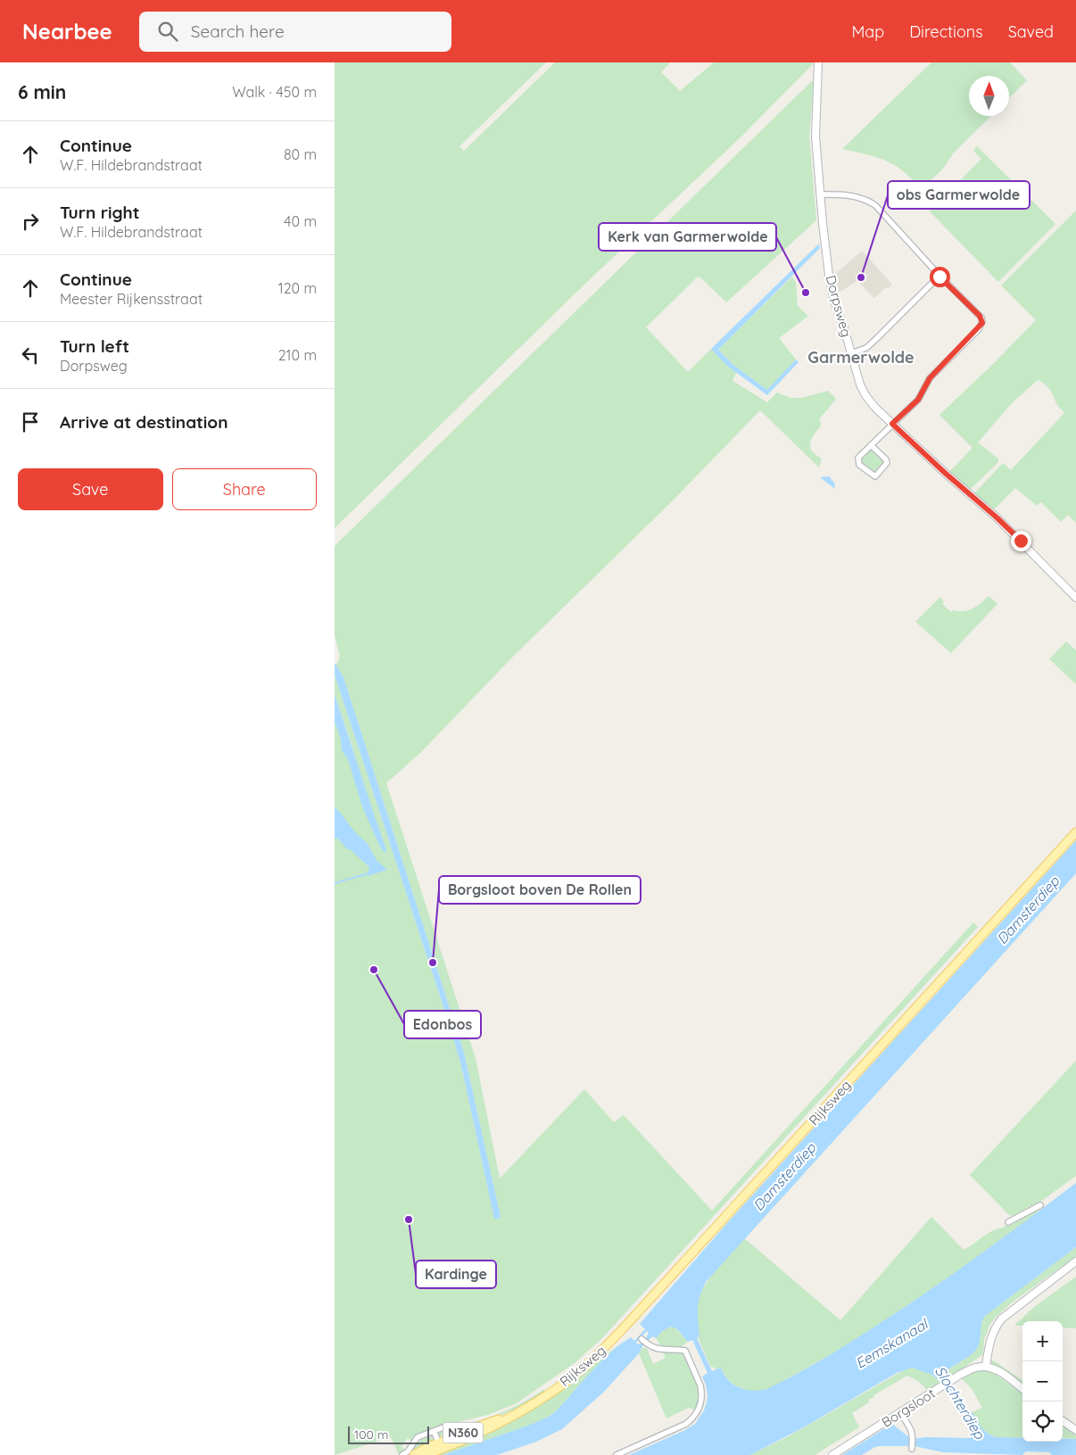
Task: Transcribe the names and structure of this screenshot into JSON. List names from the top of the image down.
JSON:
{
  "streets": {
    "main road": ["Rijksweg", "N360"],
    "street": ["Dorpsweg", "Borgsloot"]
  },
  "districts": ["Garmerwolde"],
  "water": ["Damsterdiep", "Eemskanaal", "Slochterdiep"],
  "places": [
    "obs Garmerwolde",
    "Kerk van Garmerwolde",
    "Borgsloot boven De Rollen",
    "Edonbos",
    "Kardinge"
  ],
  "scale_bar": "100 m",
  "north": "top",
  "page": {
    "header": "Nearbee",
    "search": "Search here",
    "nav": ["Map", "Directions", "Saved"],
    "heading": ["6 min", "Walk · 450 m"],
    "list": [
      ["Continue", "W.F. Hildebrandstraat", "80 m"],
      ["Turn right", "W.F. Hildebrandstraat", "40 m"],
      ["Continue", "Meester Rijkensstraat", "120 m"],
      ["Turn left", "Dorpsweg", "210 m"],
      "Arrive at destination"
    ],
    "buttons": ["Save", "Share"],
    "map_buttons": ["+", "−"],
    "scale": "100 m"
  }
}
